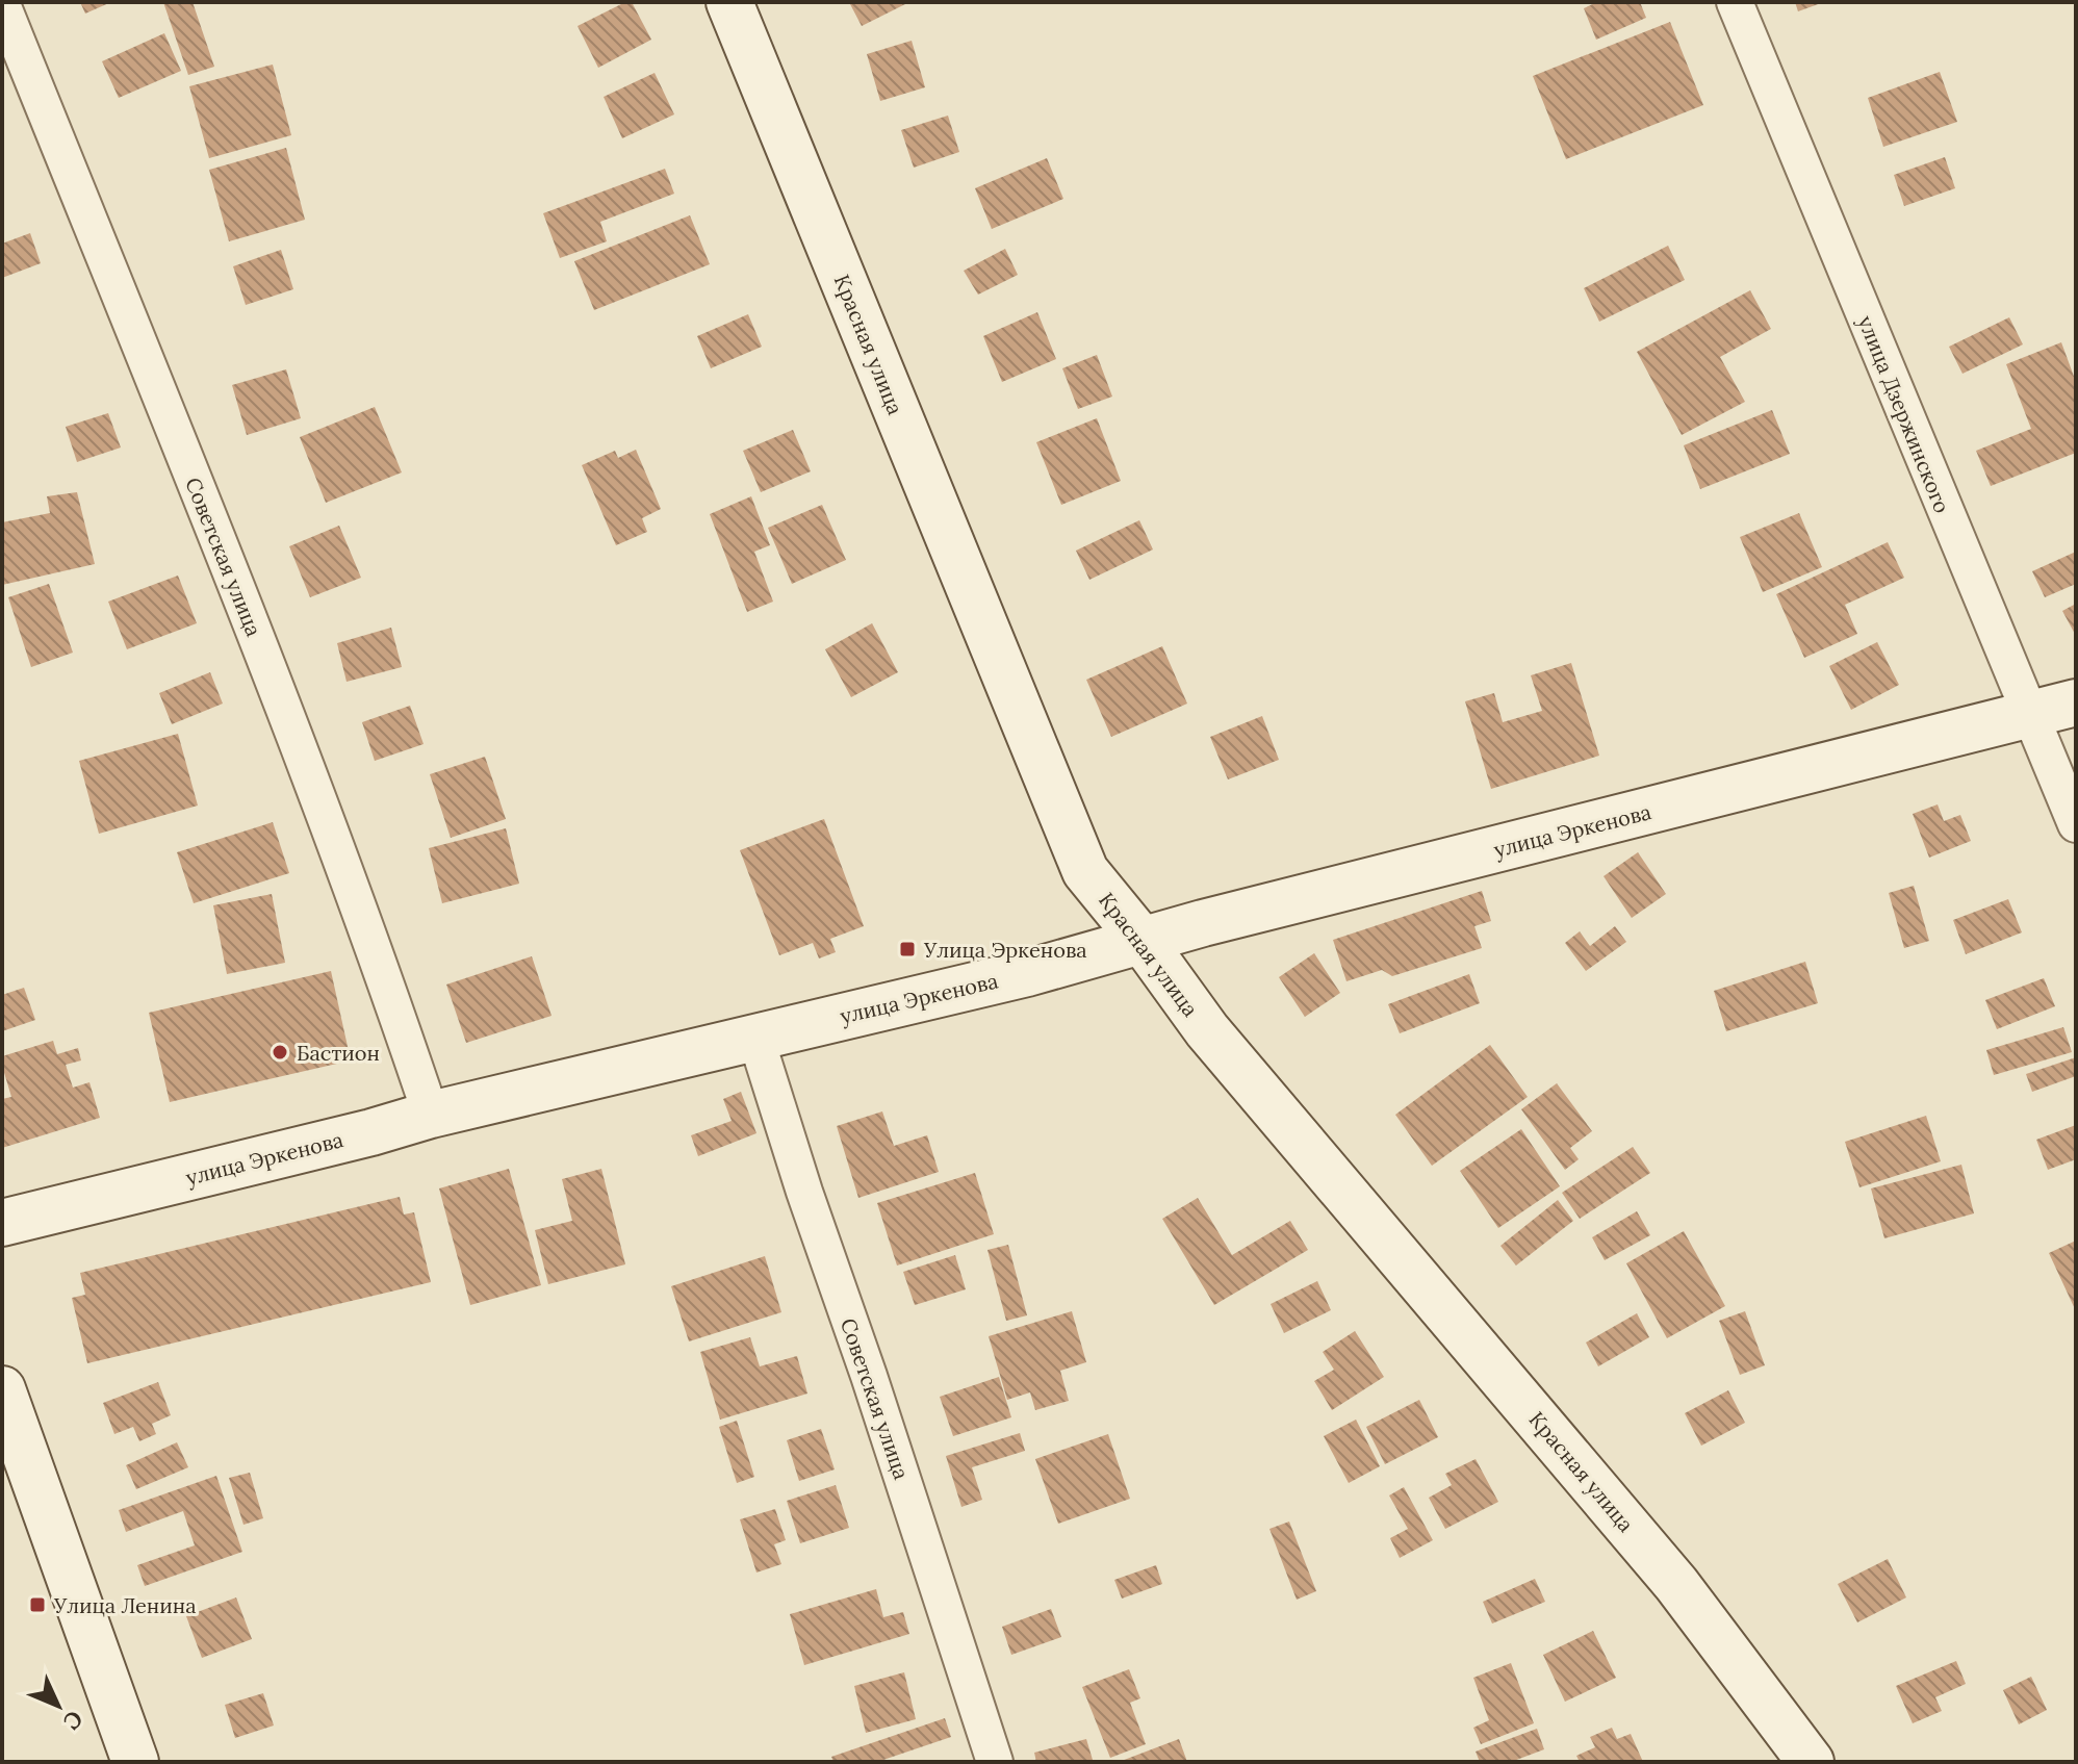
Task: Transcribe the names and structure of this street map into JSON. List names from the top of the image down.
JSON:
{
  "streets": {
    "street": [
      "Красная улица",
      "улица Дзержинского",
      "Советская улица",
      "улица Эркенова"
    ]
  },
  "crossings": [
    ["Красная улица", "улица Эркенова"],
    ["улица Дзержинского", "улица Эркенова"],
    ["Советская улица", "улица Эркенова"]
  ],
  "places": {
    "transit": ["Улица Эркенова", "Улица Ленина"],
    "other": ["Бастион"]
  },
  "north": "bottom right"
}
